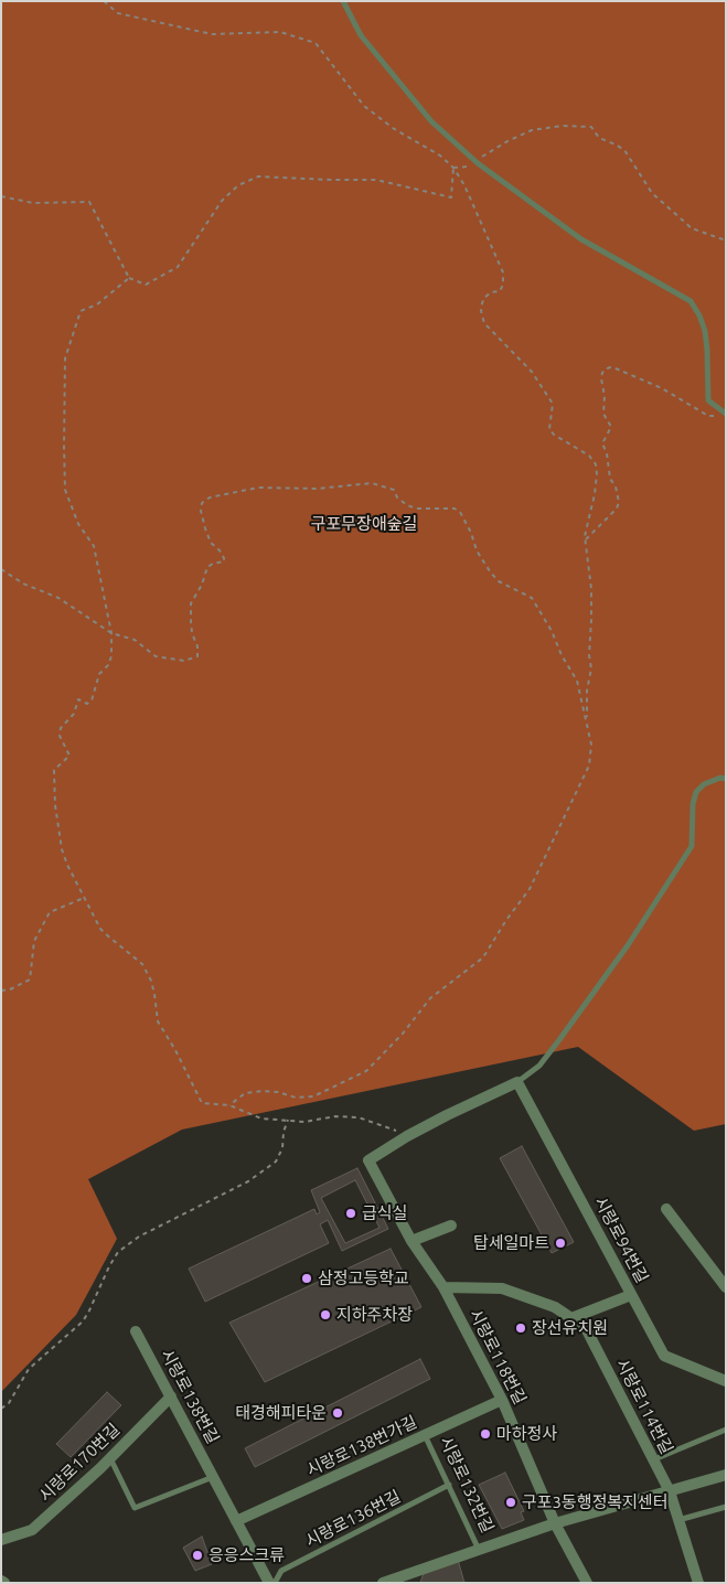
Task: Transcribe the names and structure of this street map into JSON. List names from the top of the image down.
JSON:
{
  "streets": {
    "street": [
      "시랑로94번길",
      "시랑로118번길",
      "시랑로138번길",
      "시랑로114번길",
      "시랑로138번가길",
      "시랑로170번길",
      "시랑로132번길"
    ],
    "lane": ["시랑로136번길"]
  },
  "crossings": [
    ["시랑로94번길", "시랑로118번길"],
    ["시랑로118번길", "시랑로114번길"],
    ["시랑로118번길", "시랑로138번가길"],
    ["시랑로118번길", "시랑로132번길"],
    ["시랑로138번길", "시랑로138번가길"],
    ["시랑로138번길", "시랑로170번길"],
    ["시랑로114번길", "시랑로132번길"],
    ["시랑로138번가길", "시랑로132번길"],
    ["시랑로132번길", "시랑로136번길"]
  ],
  "parks": ["구포무장애숲길"],
  "places": [
    "급식실",
    "탑세일마트",
    "삼정고등학교",
    "지하주차장",
    "장선유치원",
    "태경해피타운",
    "마하정사",
    "구포3동행정복지센터",
    "응응스크류"
  ]
}
